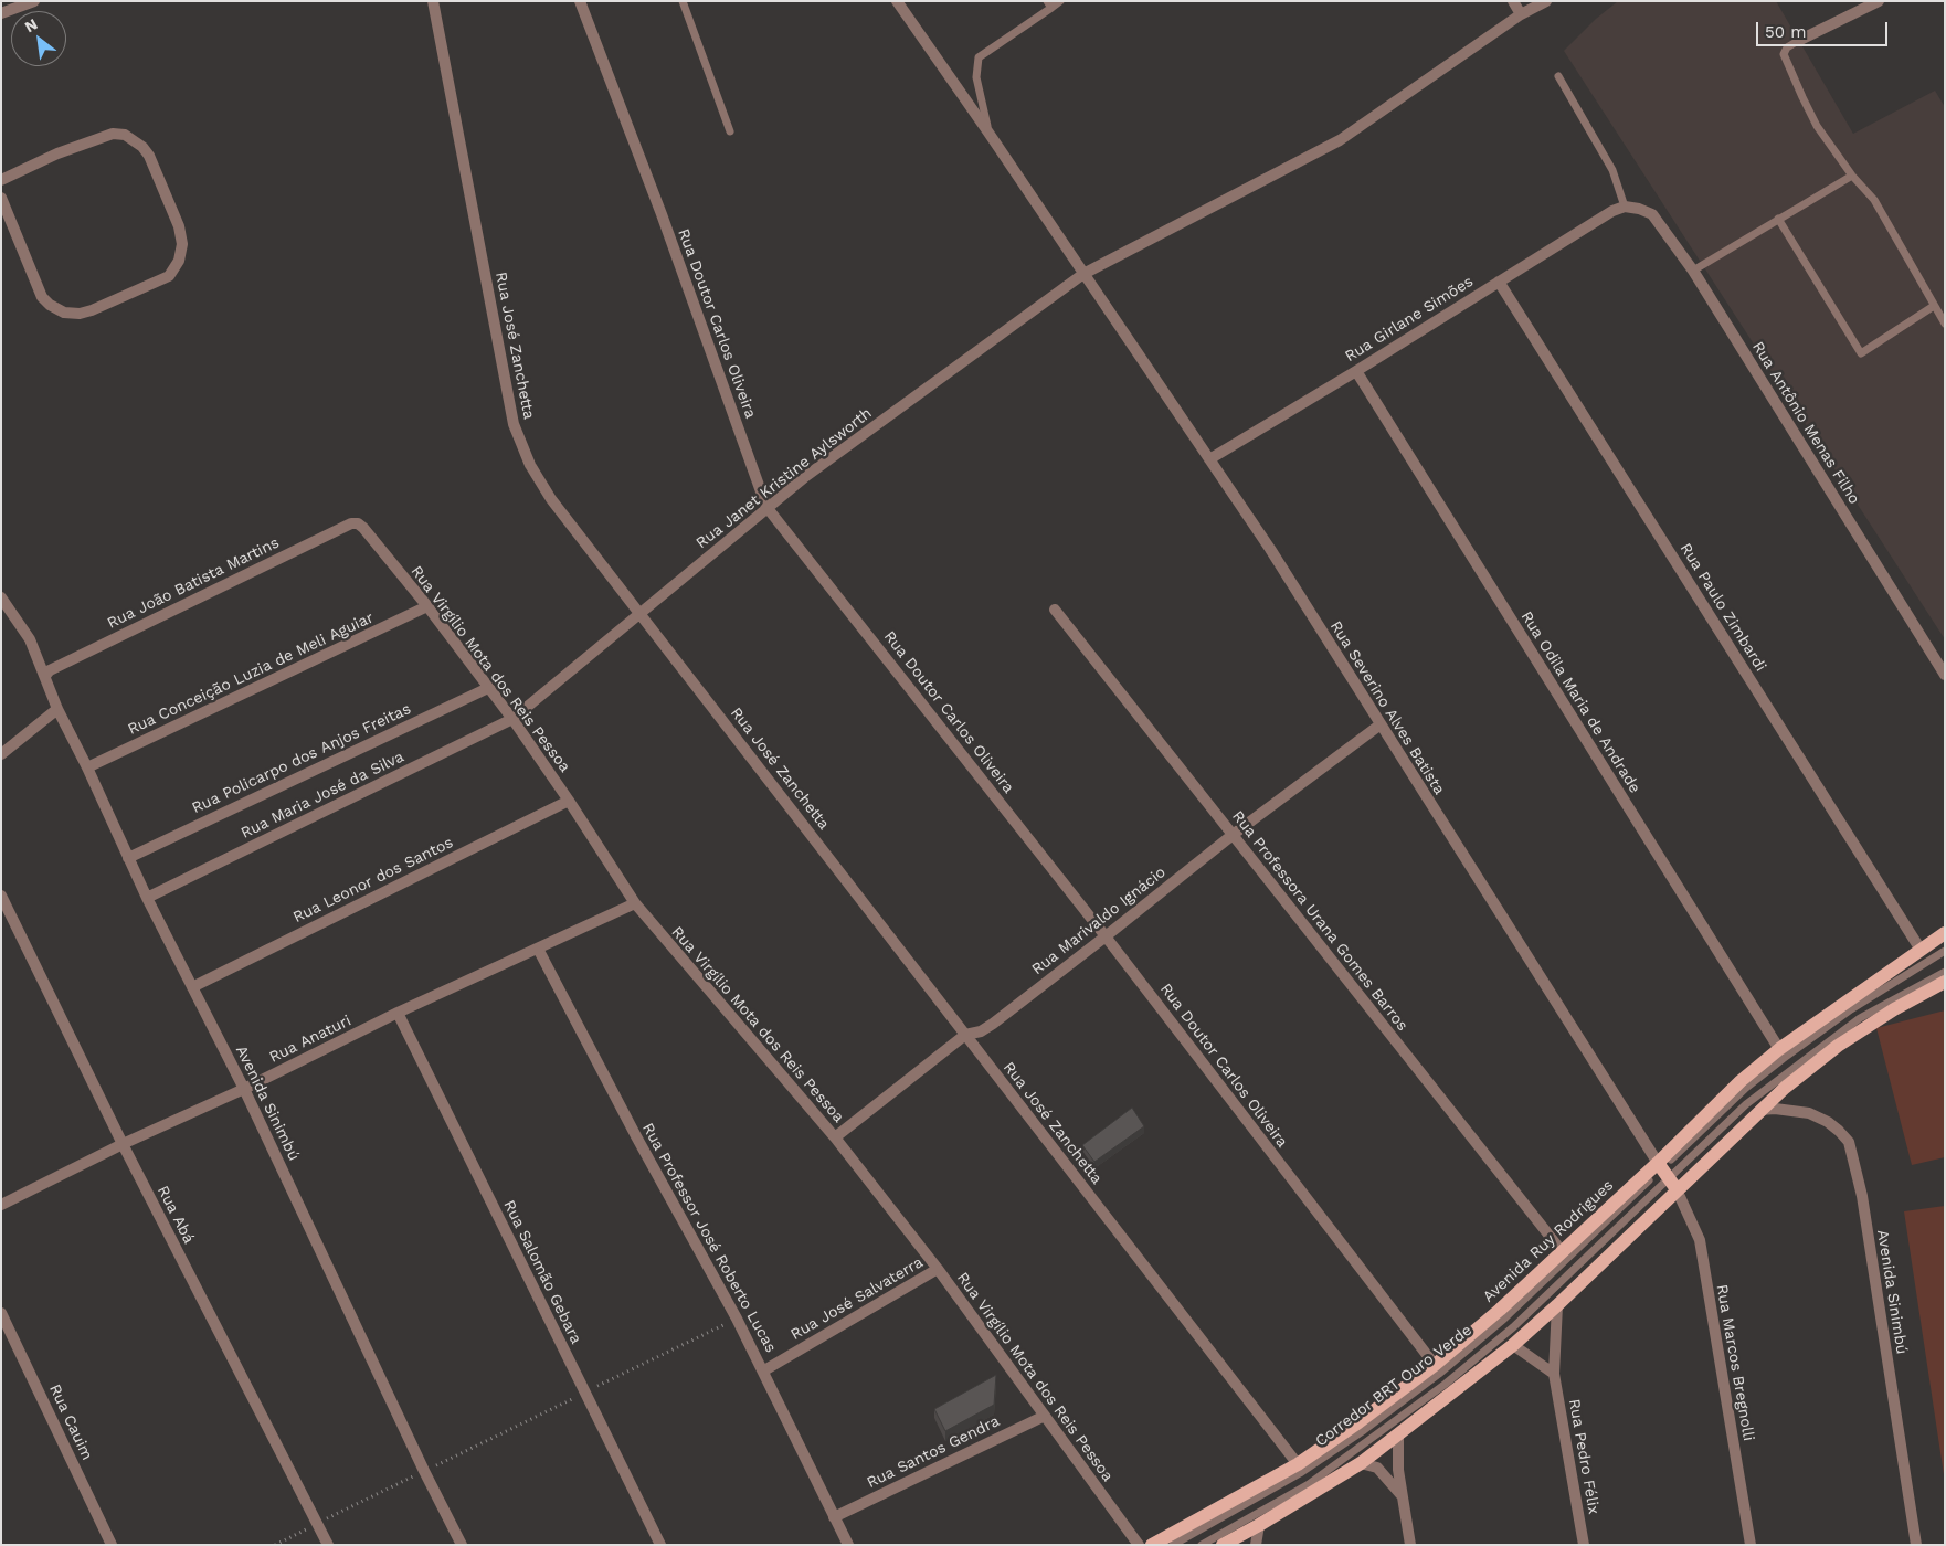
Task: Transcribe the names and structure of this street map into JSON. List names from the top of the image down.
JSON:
{
  "streets": {
    "main road": ["Avenida Ruy Rodrigues"],
    "street": [
      "Rua Girlane Simões",
      "Rua Doutor Carlos Oliveira",
      "Rua José Zanchetta",
      "Rua Antônio Menas Filho",
      "Rua Janet Kristine Aylsworth",
      "Rua João Batista Martins",
      "Rua Paulo Zimbardi",
      "Rua Virgílio Mota dos Reis Pessoa",
      "Rua Conceição Luzia de Meli Aguiar",
      "Rua Odila Maria de Andrade",
      "Rua Severino Alves Batista",
      "Rua Policarpo dos Anjos Freitas",
      "Rua Maria José da Silva",
      "Rua Leonor dos Santos",
      "Rua Marivaldo Ignácio",
      "Rua Professora Urana Gomes Barros",
      "Rua Anaturi",
      "Avenida Sinimbú",
      "Rua Abá",
      "Rua Professor José Roberto Lucas",
      "Rua Salomão Gebara",
      "Rua José Salvaterra",
      "Rua Marcos Bregnolli",
      "Rua Cauim",
      "Rua Santos Gendra",
      "Rua Pedro Félix"
    ],
    "lane": ["Corredor BRT Ouro Verde"]
  },
  "crossings": [
    ["Rua Girlane Simões", "Rua Antônio Menas Filho"],
    ["Rua Girlane Simões", "Rua Paulo Zimbardi"],
    ["Rua Girlane Simões", "Rua Odila Maria de Andrade"],
    ["Rua Girlane Simões", "Rua Severino Alves Batista"],
    ["Rua Doutor Carlos Oliveira", "Rua Janet Kristine Aylsworth"],
    ["Rua Doutor Carlos Oliveira", "Rua Marivaldo Ignácio"],
    ["Rua Doutor Carlos Oliveira", "Avenida Ruy Rodrigues"],
    ["Rua José Zanchetta", "Rua Janet Kristine Aylsworth"],
    ["Rua José Zanchetta", "Rua Marivaldo Ignácio"],
    ["Rua José Zanchetta", "Avenida Ruy Rodrigues"],
    ["Rua Janet Kristine Aylsworth", "Rua Virgílio Mota dos Reis Pessoa"],
    ["Rua Janet Kristine Aylsworth", "Rua Severino Alves Batista"],
    ["Rua Janet Kristine Aylsworth", "Rua Maria José da Silva"],
    ["Rua João Batista Martins", "Rua Virgílio Mota dos Reis Pessoa"],
    ["Rua João Batista Martins", "Avenida Sinimbú"],
    ["Rua Paulo Zimbardi", "Avenida Ruy Rodrigues"],
    ["Rua Virgílio Mota dos Reis Pessoa", "Rua Conceição Luzia de Meli Aguiar"],
    ["Rua Virgílio Mota dos Reis Pessoa", "Rua Policarpo dos Anjos Freitas"],
    ["Rua Virgílio Mota dos Reis Pessoa", "Rua Maria José da Silva"],
    ["Rua Virgílio Mota dos Reis Pessoa", "Rua Leonor dos Santos"],
    ["Rua Virgílio Mota dos Reis Pessoa", "Rua Marivaldo Ignácio"],
    ["Rua Virgílio Mota dos Reis Pessoa", "Rua Anaturi"],
    ["Rua Virgílio Mota dos Reis Pessoa", "Rua José Salvaterra"],
    ["Rua Virgílio Mota dos Reis Pessoa", "Rua Santos Gendra"],
    ["Rua Conceição Luzia de Meli Aguiar", "Avenida Sinimbú"],
    ["Rua Odila Maria de Andrade", "Avenida Ruy Rodrigues"],
    ["Rua Severino Alves Batista", "Rua Marivaldo Ignácio"],
    ["Rua Severino Alves Batista", "Avenida Ruy Rodrigues"],
    ["Rua Severino Alves Batista", "Rua Marcos Bregnolli"],
    ["Rua Severino Alves Batista", "Corredor BRT Ouro Verde"],
    ["Rua Policarpo dos Anjos Freitas", "Avenida Sinimbú"],
    ["Rua Maria José da Silva", "Avenida Sinimbú"],
    ["Rua Leonor dos Santos", "Avenida Sinimbú"],
    ["Rua Marivaldo Ignácio", "Rua Professora Urana Gomes Barros"],
    ["Rua Professora Urana Gomes Barros", "Avenida Ruy Rodrigues"],
    ["Rua Anaturi", "Avenida Sinimbú"],
    ["Rua Anaturi", "Rua Abá"],
    ["Rua Anaturi", "Rua Professor José Roberto Lucas"],
    ["Rua Anaturi", "Rua Salomão Gebara"],
    ["Avenida Sinimbú", "Avenida Ruy Rodrigues"],
    ["Rua Professor José Roberto Lucas", "Rua José Salvaterra"],
    ["Rua Professor José Roberto Lucas", "Rua Santos Gendra"],
    ["Avenida Ruy Rodrigues", "Rua Marcos Bregnolli"],
    ["Avenida Ruy Rodrigues", "Corredor BRT Ouro Verde"],
    ["Avenida Ruy Rodrigues", "Rua Pedro Félix"],
    ["Rua Marcos Bregnolli", "Corredor BRT Ouro Verde"]
  ],
  "scale_bar": "50 m",
  "north": "top left"
}
